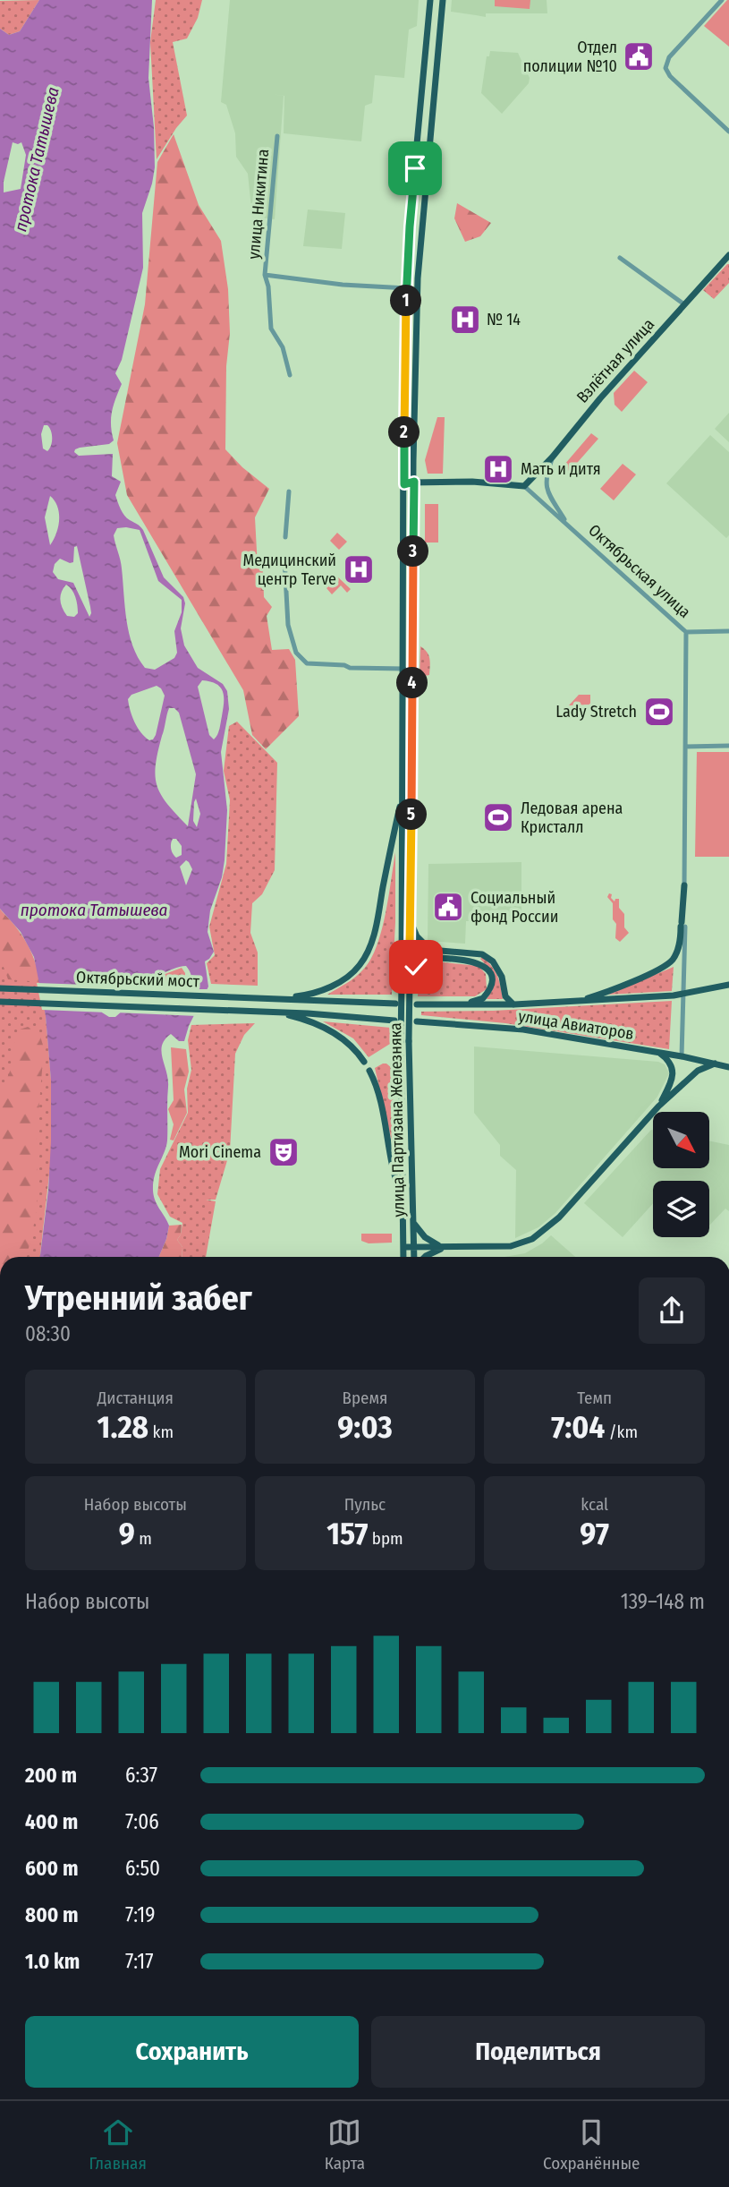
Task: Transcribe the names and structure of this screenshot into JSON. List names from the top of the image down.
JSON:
{
  "streets": {
    "main road": [
      "Взлётная улица",
      "Октябрьский мост",
      "улица Авиаторов",
      "улица Партизана Железняка"
    ],
    "street": ["улица Никитина", "Октябрьская улица"]
  },
  "crossings": [
    ["улица Никитина", "улица Партизана Железняка"],
    ["Взлётная улица", "Октябрьская улица"]
  ],
  "water": ["протока Татышева"],
  "places": {
    "public building": ["Отдел полиции №10", "Социальный фонд России"],
    "hospital": ["№ 14", "Мать и дитя", "Медицинский центр Terve"],
    "sports": ["Lady Stretch", "Ледовая арена Кристалл"],
    "theatre": ["Mori Cinema"]
  },
  "north": "bottom right",
  "page": {
    "pins": [
      "1",
      "2",
      "3",
      "4",
      "5"
    ],
    "heading": ["Утренний забег", "08:30"],
    "stats": [
      ["Дистанция", "1.28 km"],
      ["Время", "9:03"],
      ["Темп", "7:04 /km"],
      ["Набор высоты", "9 m"],
      ["Пульс", "157 bpm"],
      ["kcal", "97"]
    ],
    "chart": ["Набор высоты", "139–148 m"],
    "list": [
      {
        "name": "200 m",
        "note": "6:37"
      },
      {
        "name": "400 m",
        "note": "7:06"
      },
      {
        "name": "600 m",
        "note": "6:50"
      },
      {
        "name": "800 m",
        "note": "7:19"
      },
      {
        "name": "1.0 km",
        "note": "7:17"
      }
    ],
    "buttons": ["Сохранить", "Поделиться"],
    "tabs": ["Главная", "Карта", "Сохранённые"]
  }
}
